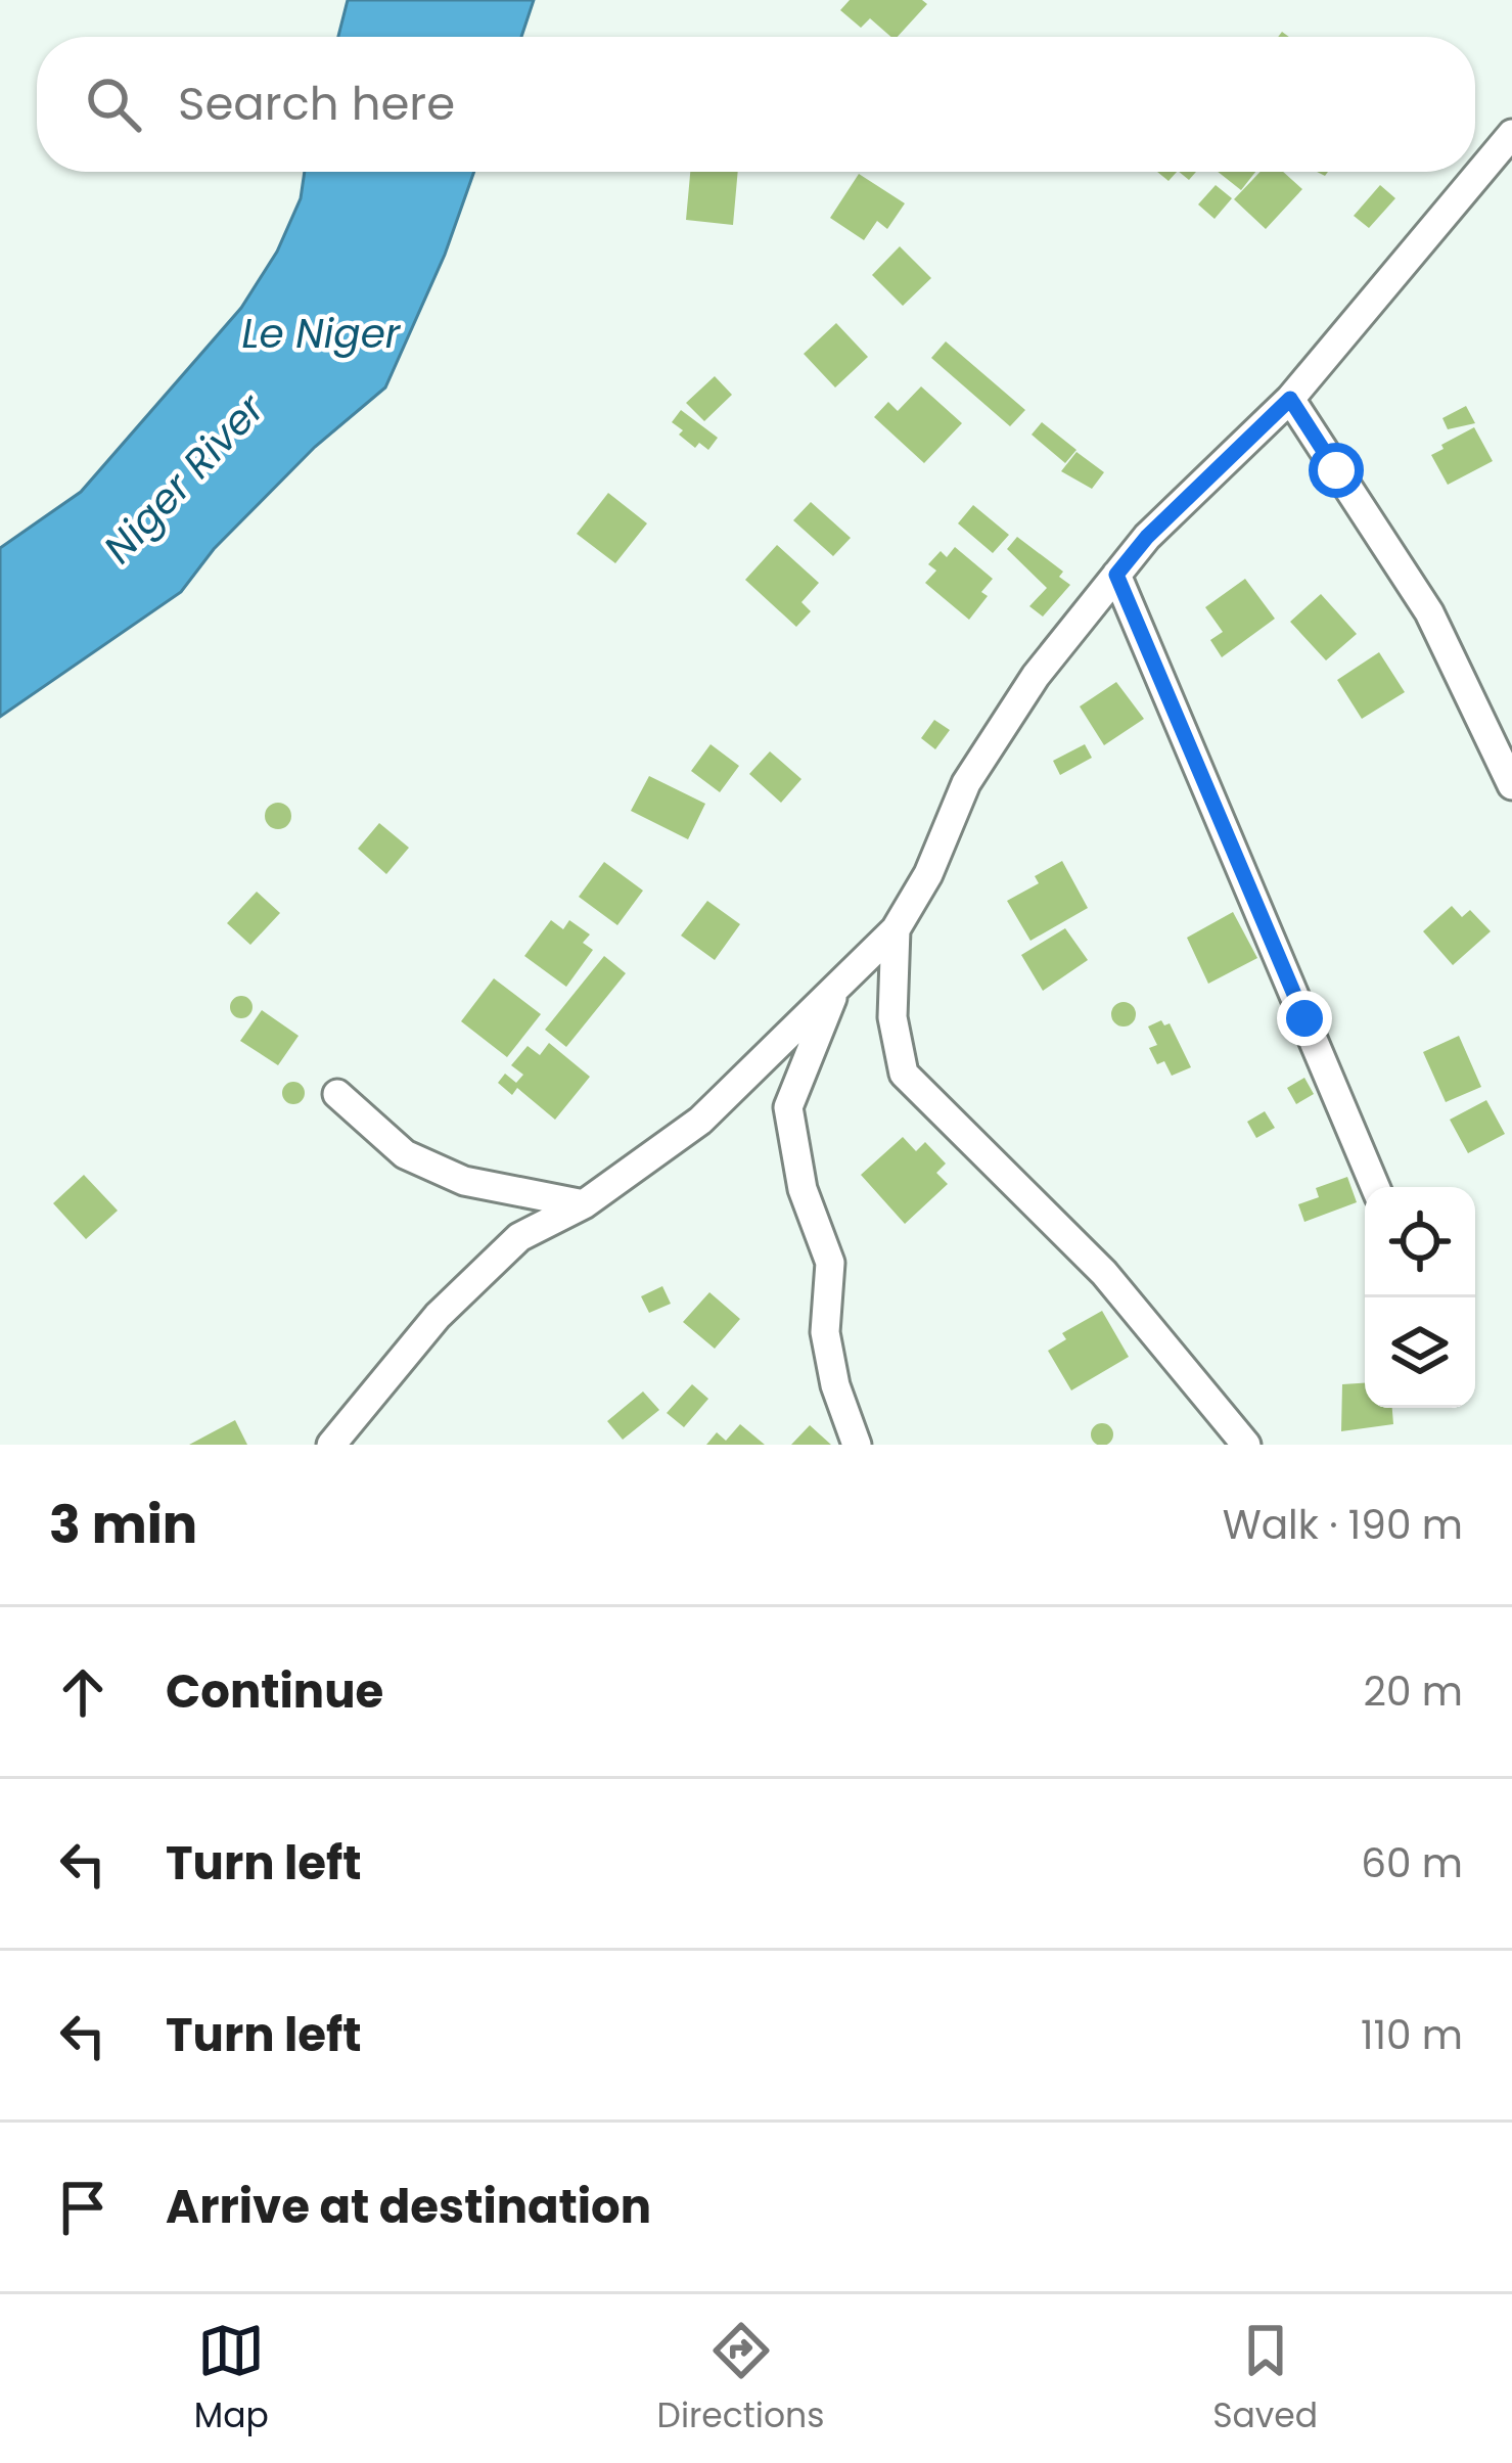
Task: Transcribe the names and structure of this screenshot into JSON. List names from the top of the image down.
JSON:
{
  "water": ["Le Niger", "Niger River"],
  "page": {
    "search": "Search here",
    "heading": ["3 min", "Walk · 190 m"],
    "list": [
      ["Continue", "20 m"],
      ["Turn left", "60 m"],
      ["Turn left", "110 m"],
      "Arrive at destination"
    ],
    "nav": ["Map", "Directions", "Saved"]
  }
}
